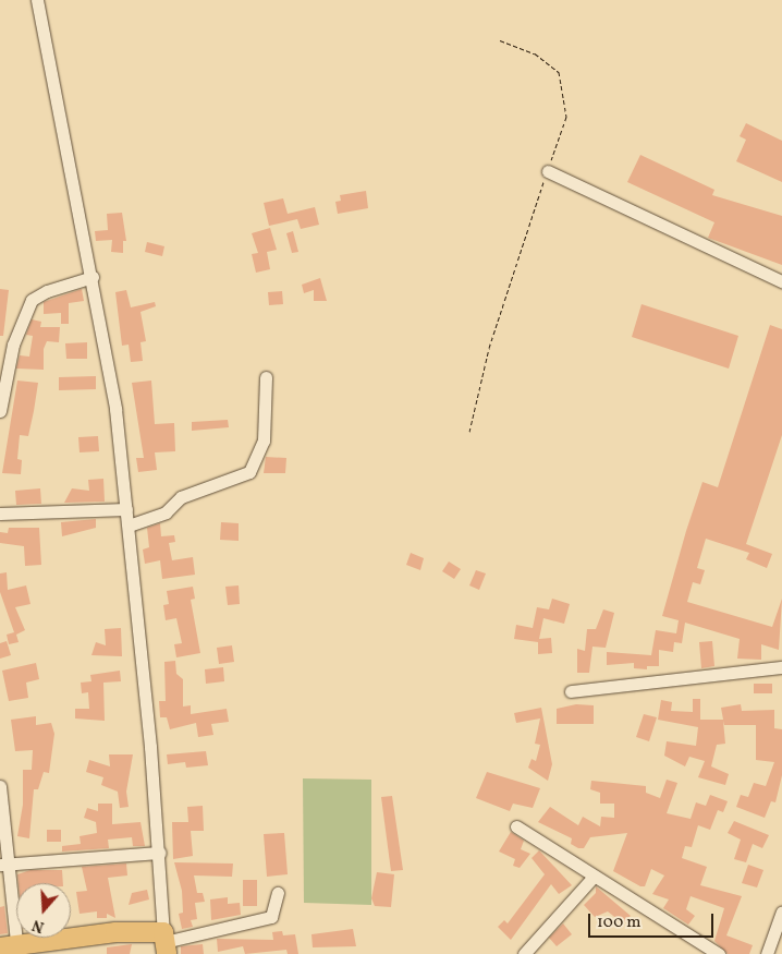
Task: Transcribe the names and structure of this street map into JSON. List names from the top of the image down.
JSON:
{
  "scale_bar": "100 m",
  "north": "bottom"
}
